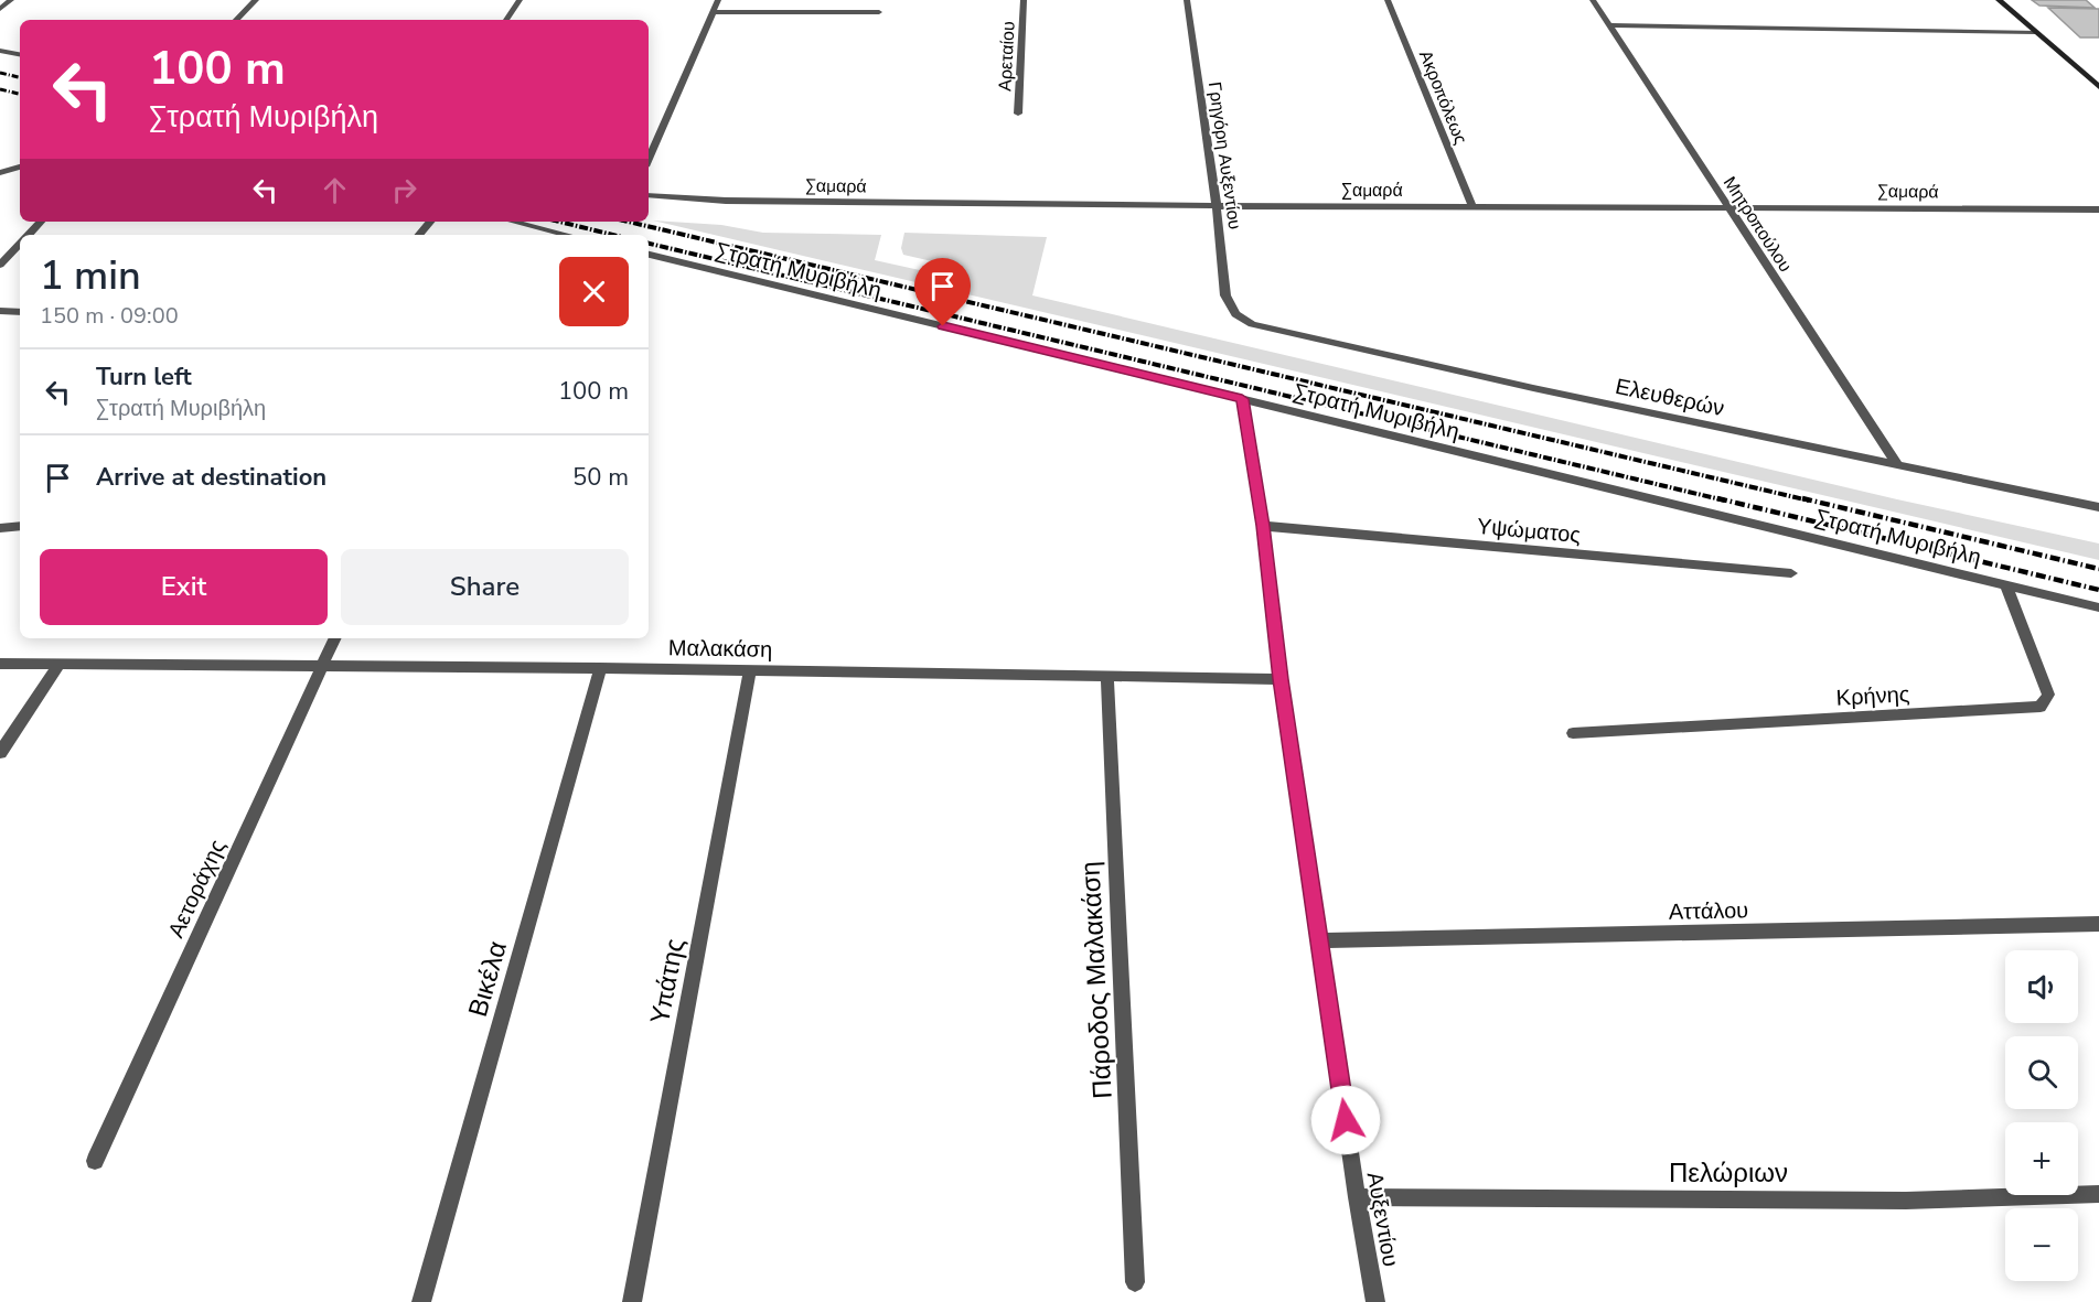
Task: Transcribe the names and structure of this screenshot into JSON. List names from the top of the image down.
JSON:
{
  "streets": {
    "street": [
      "Αρεταίου",
      "Ακροπόλεως",
      "Γρηγόρη Αυξεντίου",
      "Σαμαρά",
      "Μητροπούλου",
      "Στρατή Μυριβήλη",
      "Ελευθερών",
      "Υψώματος",
      "Μαλακάση",
      "Κρήνης",
      "Αετοράχης",
      "Αττάλου",
      "Βικέλα",
      "Πάροδος Μαλακάση",
      "Υπάτης",
      "Πελώριων",
      "Αυξεντίου"
    ]
  },
  "crossings": [
    ["Ακροπόλεως", "Σαμαρά"],
    ["Γρηγόρη Αυξεντίου", "Σαμαρά"],
    ["Γρηγόρη Αυξεντίου", "Ελευθερών"],
    ["Σαμαρά", "Μητροπούλου"],
    ["Μητροπούλου", "Ελευθερών"],
    ["Στρατή Μυριβήλη", "Κρήνης"],
    ["Στρατή Μυριβήλη", "Αυξεντίου"],
    ["Υψώματος", "Αυξεντίου"],
    ["Μαλακάση", "Αετοράχης"],
    ["Μαλακάση", "Βικέλα"],
    ["Μαλακάση", "Πάροδος Μαλακάση"],
    ["Μαλακάση", "Υπάτης"],
    ["Μαλακάση", "Αυξεντίου"],
    ["Αττάλου", "Αυξεντίου"],
    ["Πελώριων", "Αυξεντίου"]
  ],
  "page": {
    "turn": ["100 m", "Στρατή Μυριβήλη"],
    "heading": ["1 min", "150 m · 09:00"],
    "list": [
      {
        "name": "Turn left",
        "note": "Στρατή Μυριβήλη",
        "value": "100 m"
      },
      {
        "name": "Arrive at destination",
        "value": "50 m"
      }
    ],
    "buttons": ["Exit", "Share"],
    "map_buttons": ["+", "−"]
  }
}
